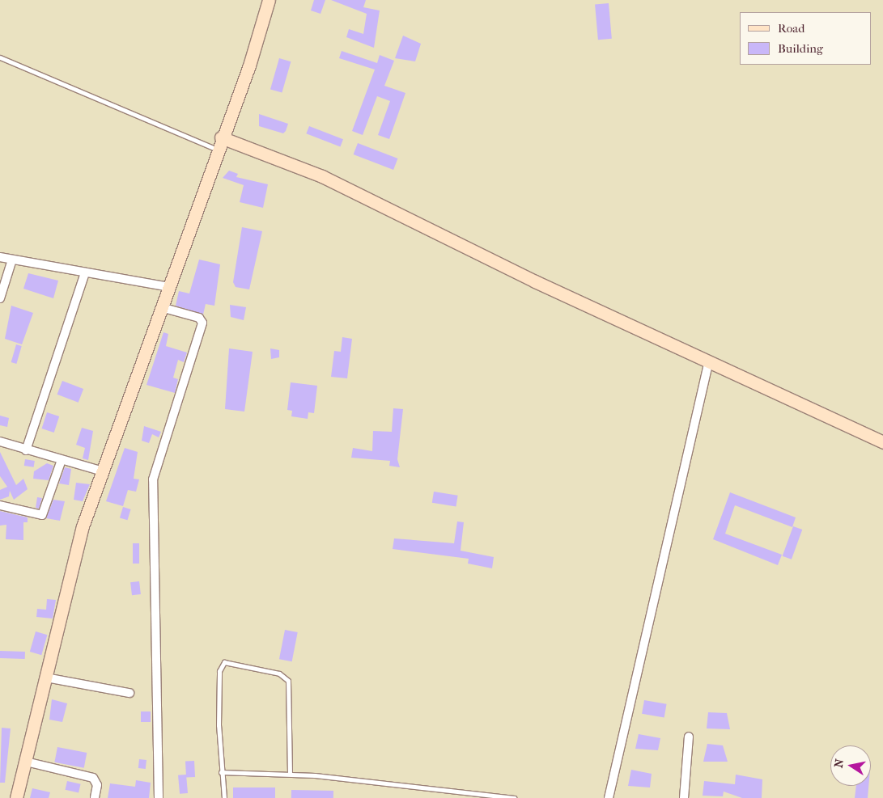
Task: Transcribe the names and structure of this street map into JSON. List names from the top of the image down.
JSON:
{
  "legend": ["Road", "Building"],
  "north": "left"
}
